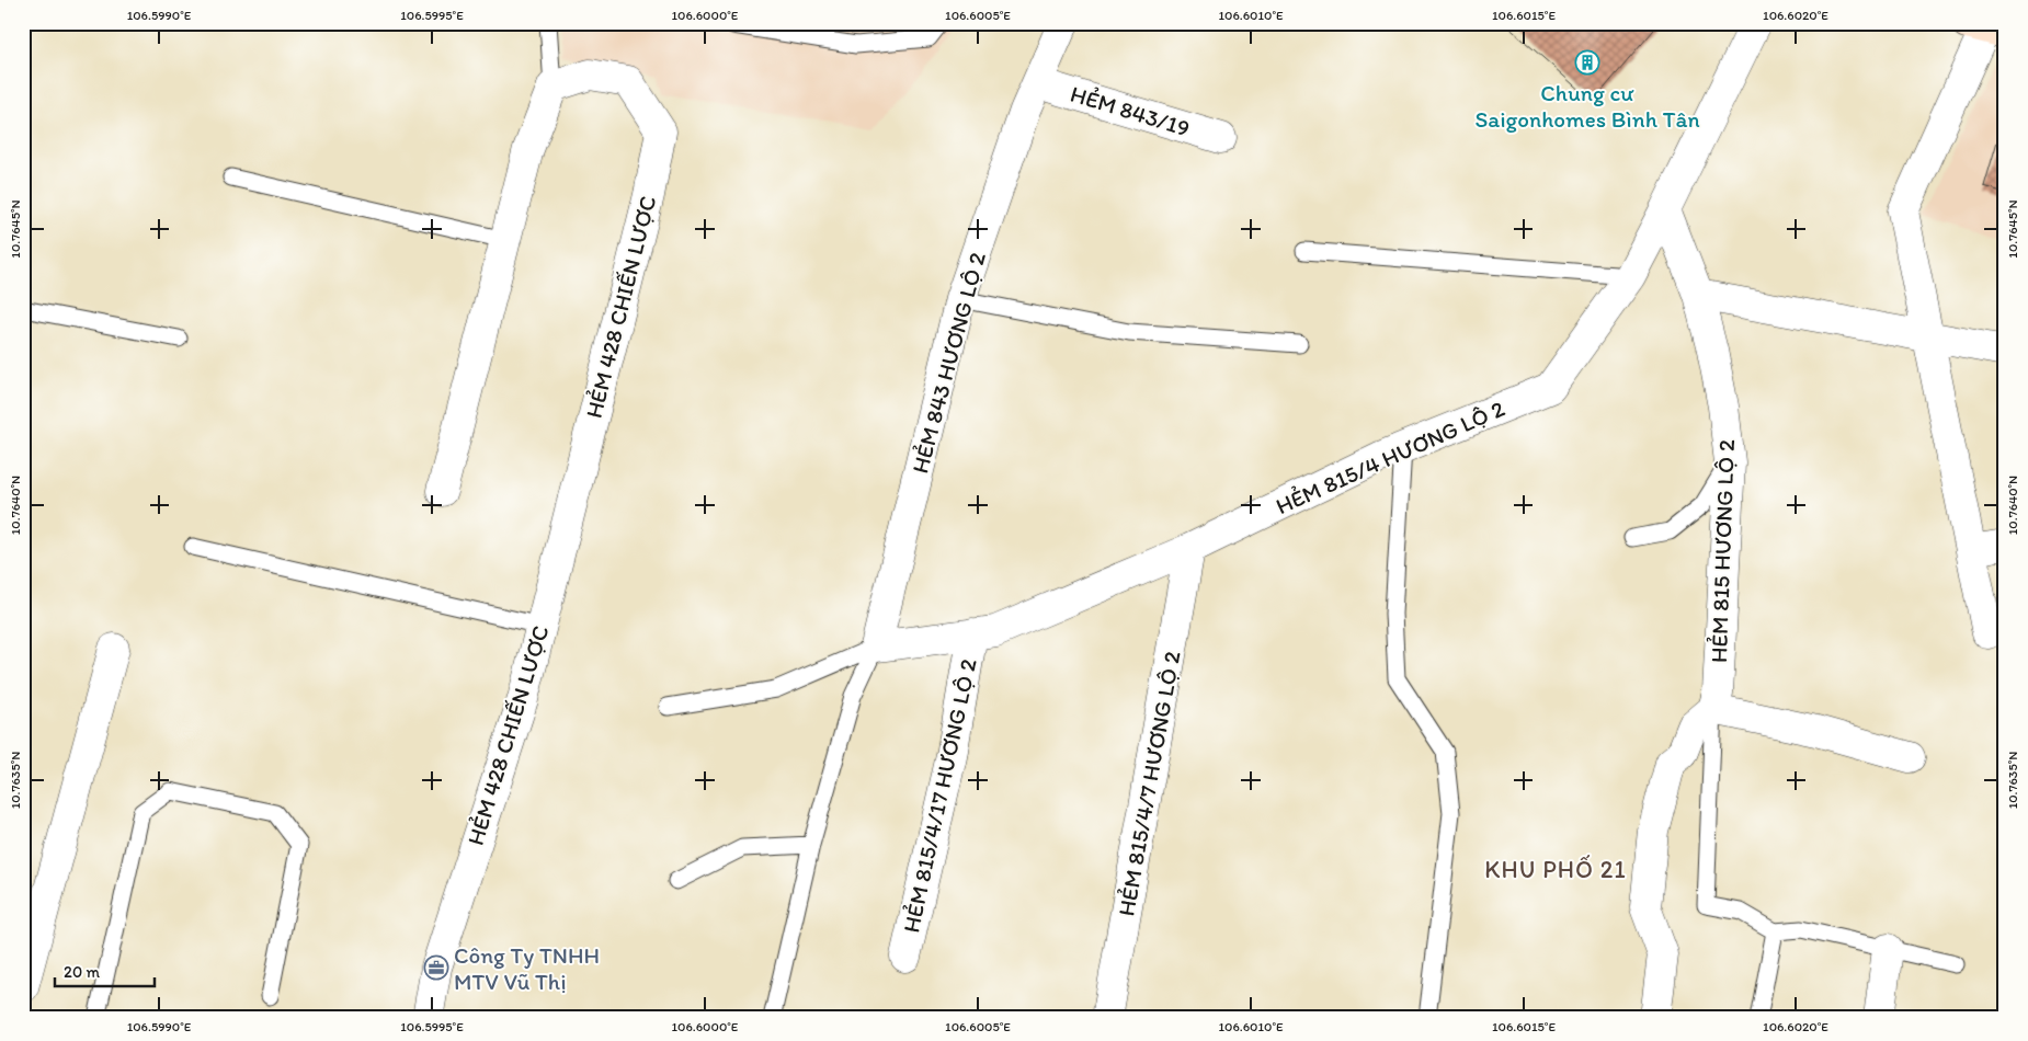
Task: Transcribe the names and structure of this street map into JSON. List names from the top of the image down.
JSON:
{
  "streets": {
    "street": [
      "HẺM 843/19",
      "HẺM 428 CHIẾN LƯỢC",
      "HẺM 843 HƯƠNG LỘ 2",
      "HẺM 815/4 HƯƠNG LỘ 2",
      "HẺM 815 HƯƠNG LỘ 2",
      "HẺM 815/4/7 HƯƠNG LỘ 2",
      "HẺM 815/4/17 HƯƠNG LỘ 2"
    ]
  },
  "crossings": [
    ["HẺM 843/19", "HẺM 843 HƯƠNG LỘ 2"],
    ["HẺM 843 HƯƠNG LỘ 2", "HẺM 815/4 HƯƠNG LỘ 2"],
    ["HẺM 815/4 HƯƠNG LỘ 2", "HẺM 815 HƯƠNG LỘ 2"],
    ["HẺM 815/4 HƯƠNG LỘ 2", "HẺM 815/4/7 HƯƠNG LỘ 2"],
    ["HẺM 815/4 HƯƠNG LỘ 2", "HẺM 815/4/17 HƯƠNG LỘ 2"]
  ],
  "districts": ["KHU PHỐ 21"],
  "places": {
    "building": ["Chung cư Saigonhomes Bình Tân"],
    "office": ["Công Ty TNHH MTV Vũ Thị"]
  },
  "scale_bar": "20 m",
  "coordinates": [
    "106.5990°E",
    "106.5995°E",
    "106.6000°E",
    "106.6005°E",
    "106.6010°E",
    "106.6015°E",
    "106.6020°E",
    "10.7645°N",
    "10.7640°N",
    "10.7635°N"
  ]
}
